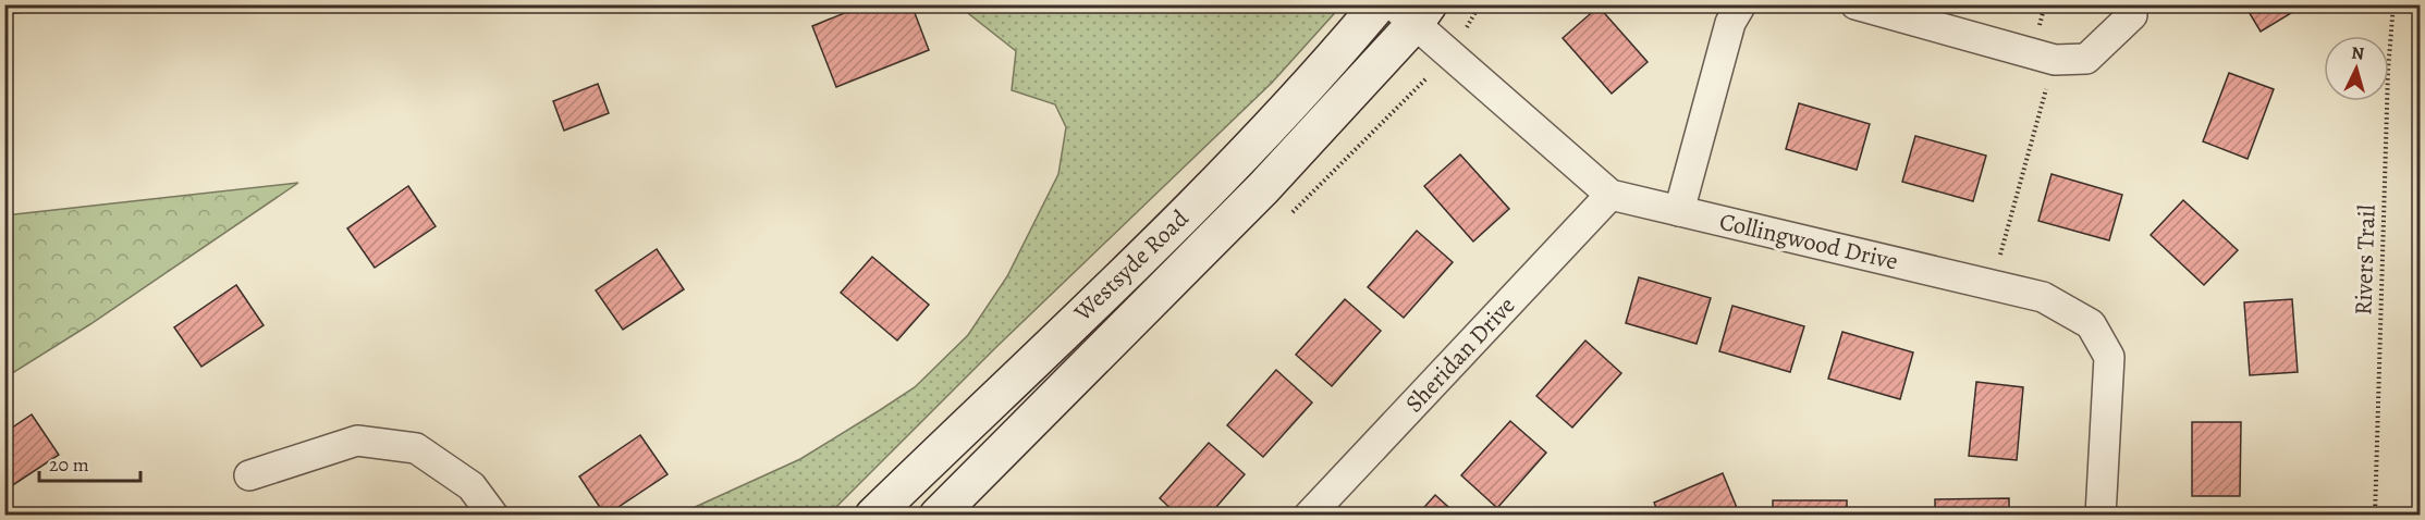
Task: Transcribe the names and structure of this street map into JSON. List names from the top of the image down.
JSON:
{
  "streets": {
    "main road": ["Westsyde Road"],
    "street": ["Collingwood Drive", "Sheridan Drive"],
    "path": ["Rivers Trail"]
  },
  "crossings": [
    ["Collingwood Drive", "Westsyde Road"],
    ["Collingwood Drive", "Sheridan Drive"]
  ],
  "scale_bar": "20 m",
  "north": "top"
}
